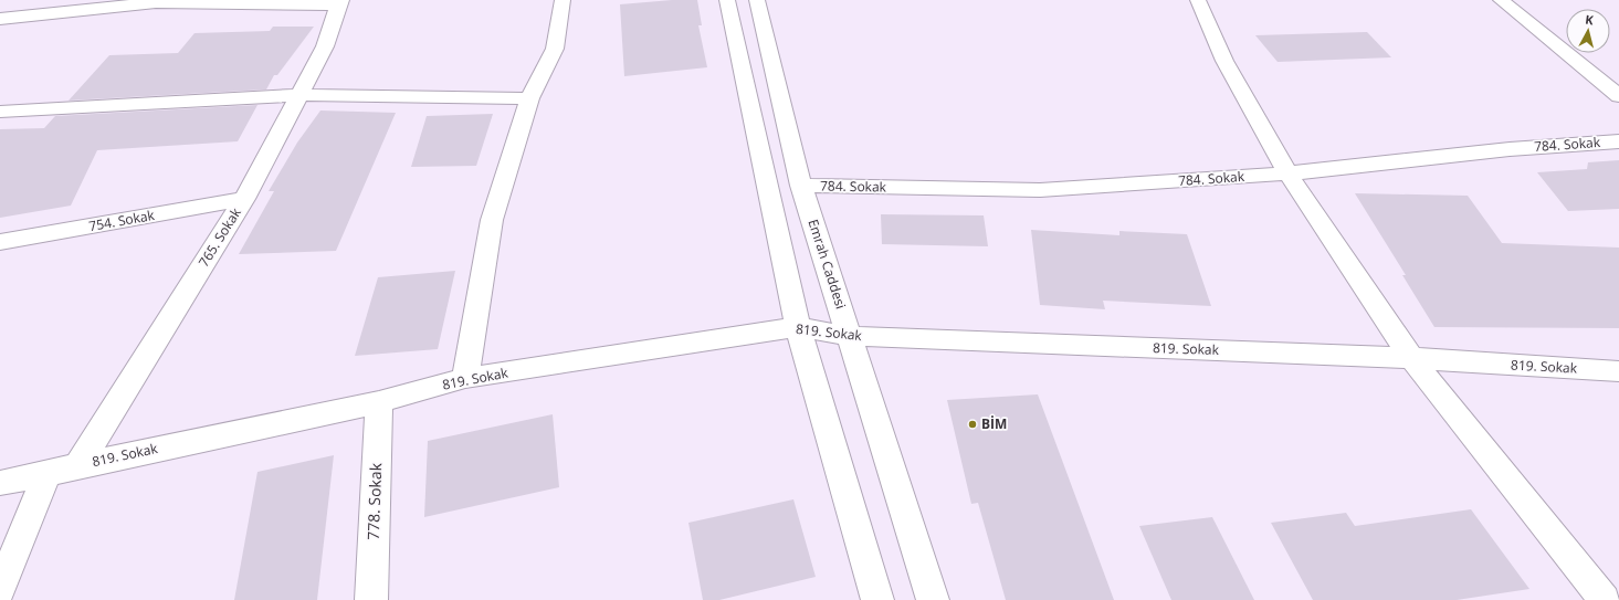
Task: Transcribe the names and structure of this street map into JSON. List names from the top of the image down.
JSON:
{
  "streets": {
    "street": [
      "784. Sokak",
      "754. Sokak",
      "765. Sokak",
      "Emrah Caddesi",
      "819. Sokak",
      "778. Sokak"
    ]
  },
  "crossings": [
    ["784. Sokak", "Emrah Caddesi"],
    ["754. Sokak", "765. Sokak"],
    ["765. Sokak", "819. Sokak"],
    ["Emrah Caddesi", "819. Sokak"],
    ["819. Sokak", "778. Sokak"]
  ],
  "places": ["BİM"],
  "north": "top"
}
